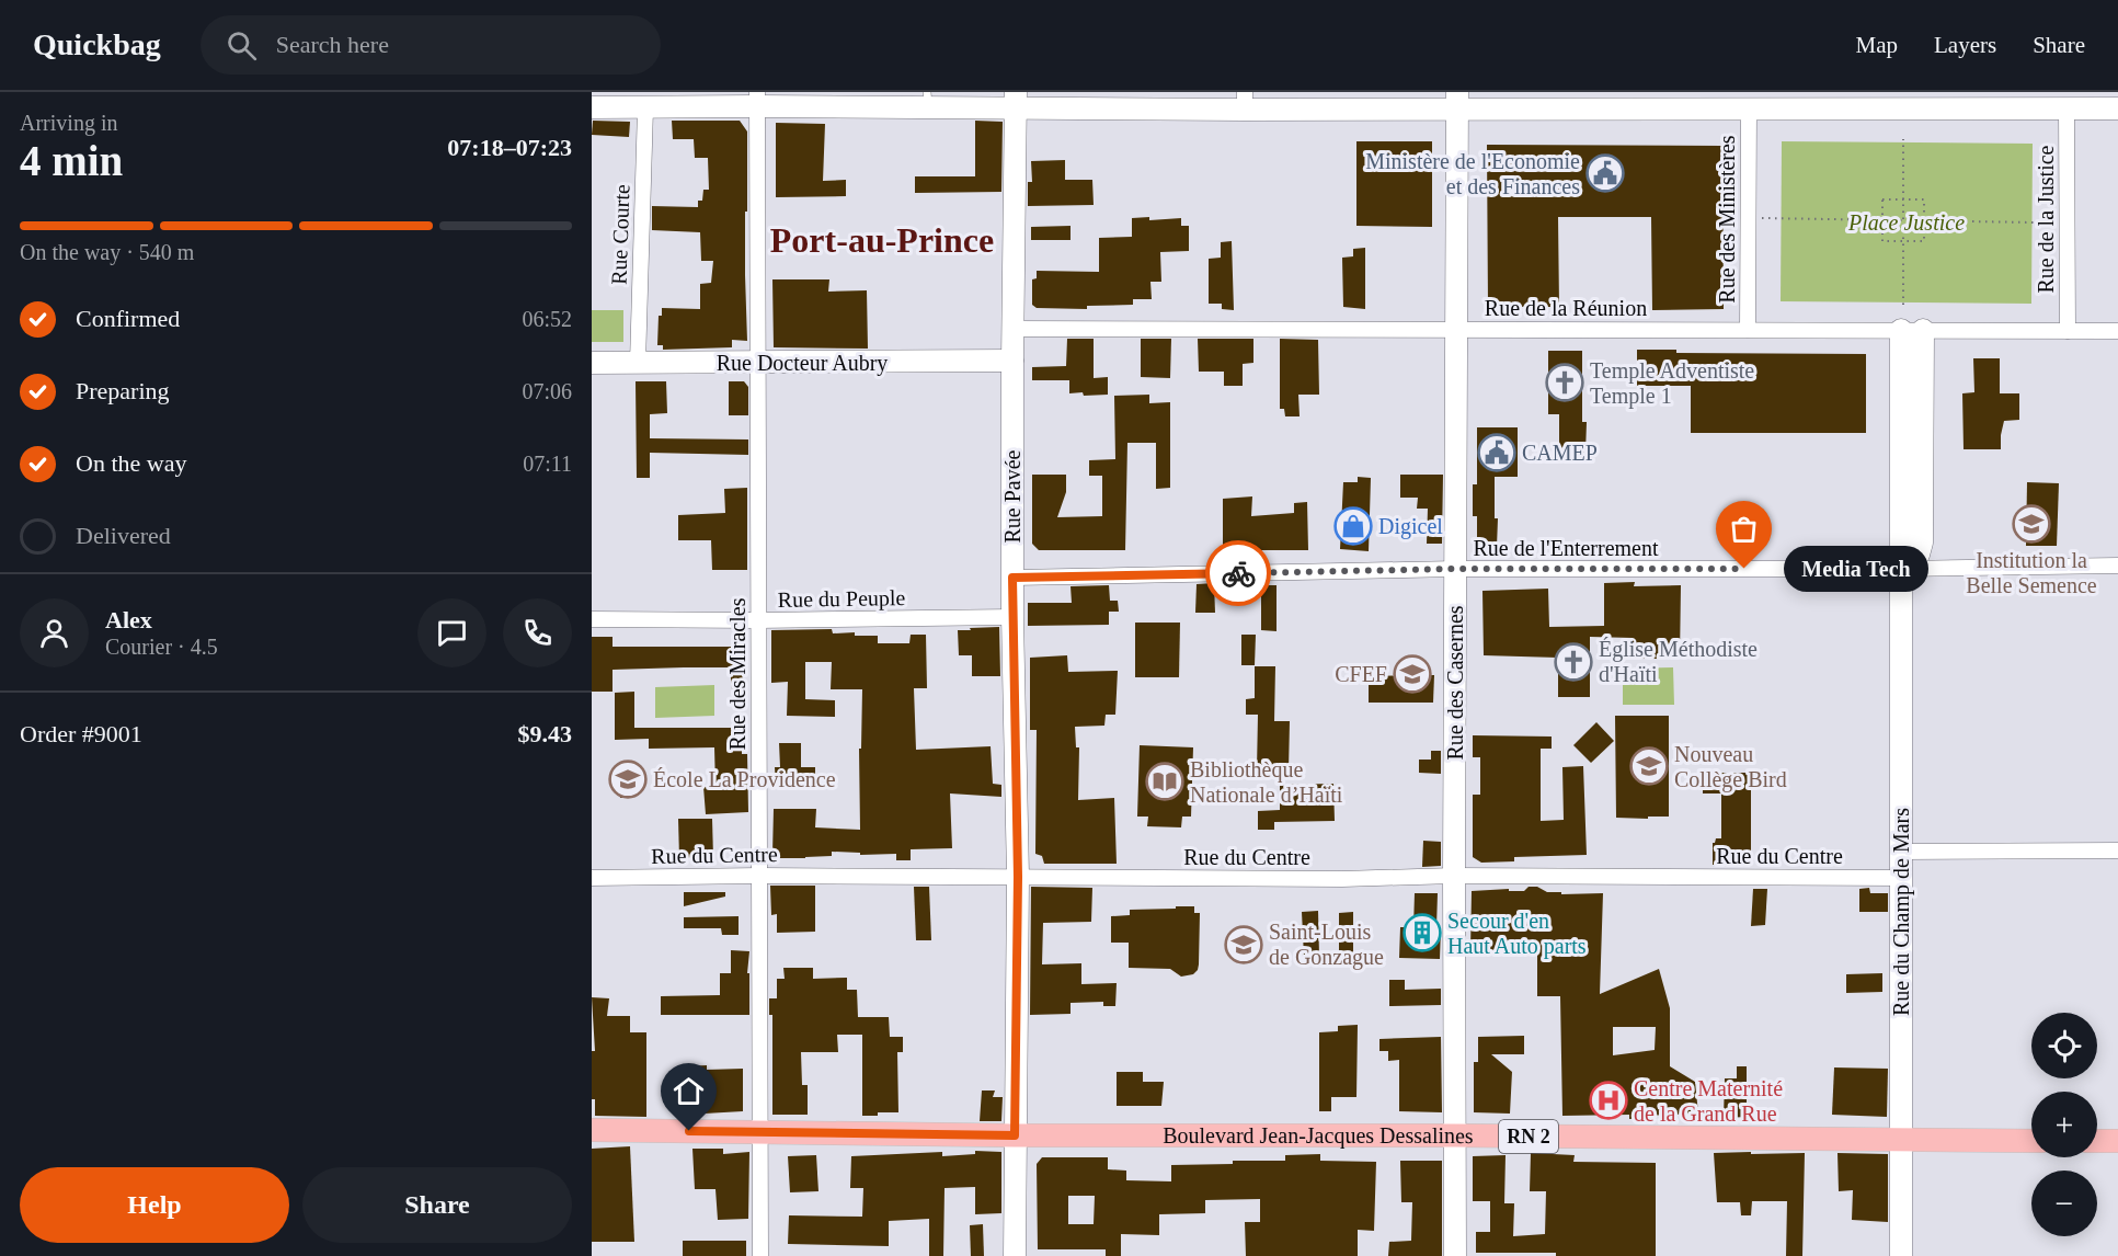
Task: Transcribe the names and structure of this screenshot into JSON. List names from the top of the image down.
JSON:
{
  "streets": {
    "main road": ["Boulevard Jean-Jacques Dessalines", "RN 2"],
    "street": [
      "Rue des Ministères",
      "Rue de la Justice",
      "Rue Courte",
      "Rue de la Réunion",
      "Rue Docteur Aubry",
      "Rue Pavée",
      "Rue de l'Enterrement",
      "Rue du Peuple",
      "Rue des Miracles",
      "Rue des Casernes",
      "Rue du Centre",
      "Rue du Champ de Mars"
    ]
  },
  "crossings": [
    ["Rue des Ministères", "Rue de la Réunion"],
    ["Rue de la Justice", "Rue de la Réunion"],
    ["Rue Courte", "Rue Docteur Aubry"],
    ["Rue de la Réunion", "Rue Pavée"],
    ["Rue de la Réunion", "Rue des Casernes"],
    ["Rue Docteur Aubry", "Rue Pavée"],
    ["Rue Docteur Aubry", "Rue des Miracles"],
    ["Rue Pavée", "Rue de l'Enterrement"],
    ["Rue Pavée", "Rue du Peuple"],
    ["Rue Pavée", "Rue du Centre"],
    ["Rue Pavée", "Boulevard Jean-Jacques Dessalines"],
    ["Rue de l'Enterrement", "Rue des Casernes"],
    ["Rue de l'Enterrement", "Rue du Champ de Mars"],
    ["Rue du Peuple", "Rue des Miracles"],
    ["Rue des Miracles", "Rue du Centre"],
    ["Rue des Miracles", "Boulevard Jean-Jacques Dessalines"],
    ["Rue des Casernes", "Rue du Centre"],
    ["Rue des Casernes", "Boulevard Jean-Jacques Dessalines"],
    ["Rue du Centre", "Rue du Champ de Mars"],
    ["Rue du Champ de Mars", "Boulevard Jean-Jacques Dessalines"]
  ],
  "districts": ["Port-au-Prince"],
  "parks": ["Place Justice"],
  "places": {
    "public building": ["Ministère de l'Economie et des Finances", "CAMEP"],
    "church": ["Temple Adventiste Temple 1", "Église Méthodiste d'Haïti"],
    "school or university": [
      "Institution la Belle Semence",
      "CFEF",
      "Nouveau Collège Bird",
      "École La Providence",
      "Saint-Louis de Gonzague"
    ],
    "shop": ["Digicel"],
    "other": ["Media Tech"],
    "library": ["Bibliothèque Nationale d’Haïti"],
    "building": ["Secour d'en Haut Auto parts"],
    "hospital": ["Centre Maternité de la Grand Rue"]
  },
  "page": {
    "header": "Quickbag",
    "search": "Search here",
    "nav": ["Map", "Layers", "Share"],
    "heading": ["4 min", "Arriving in", "07:18–07:23"],
    "panel": [
      "Alex",
      "Courier · 4.5",
      "Order #9001",
      "$9.43"
    ],
    "bar": "On the way · 540 m",
    "list": [
      ["Confirmed", "06:52"],
      ["Preparing", "07:06"],
      ["On the way", "07:11"],
      "Delivered"
    ],
    "bubble": "Media Tech",
    "map_buttons": ["+", "−"],
    "buttons": ["Help", "Share"]
  }
}
